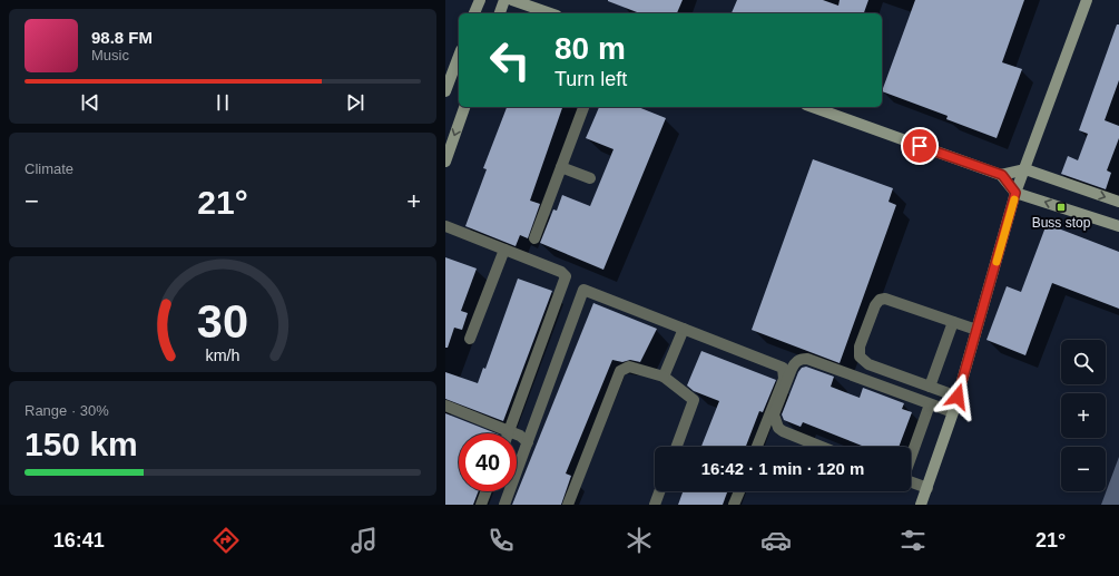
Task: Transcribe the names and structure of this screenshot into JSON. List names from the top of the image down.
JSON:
{
  "places": {
    "transit": ["Buss stop"]
  },
  "page": {
    "turn": ["80 m", "Turn left"],
    "song": ["98.8 FM", "Music"],
    "tile": [
      "Climate",
      ["Range · 30%", "150 km"]
    ],
    "heat": ["−", "21°", "+"],
    "map_buttons": ["+", "−"],
    "limit": "40",
    "trip": "16:42 · 1 min · 120 m",
    "tabs": ["16:41", "21°"],
    "gauge": ["30", "km/h"]
  }
}
